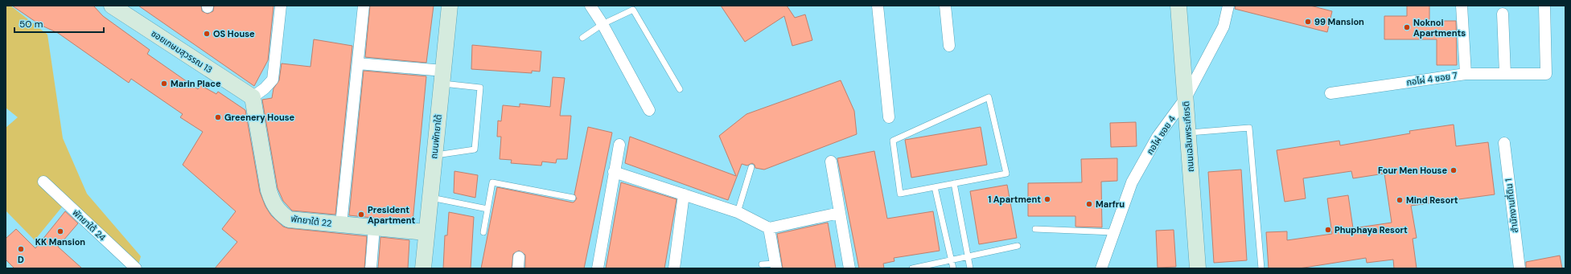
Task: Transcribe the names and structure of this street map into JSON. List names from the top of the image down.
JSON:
{
  "streets": {
    "main road": [
      "ซอยเกษมสุวรรณ 13",
      "ถนนพัทยาใต้",
      "ถนนเฉลิมพระเกียรติ",
      "พัทยาใต้ 22"
    ],
    "street": [
      "กอไผ่ 4 ซอย 7",
      "กอไผ่ ซอย 4",
      "สำนักงานที่ดิน 1",
      "พัทยาใต้ 24"
    ]
  },
  "crossings": [
    ["ซอยเกษมสุวรรณ 13", "พัทยาใต้ 22"],
    ["กอไผ่ ซอย 4", "ถนนเฉลิมพระเกียรติ"],
    ["ถนนพัทยาใต้", "พัทยาใต้ 22"]
  ],
  "places": [
    "99 Mansion",
    "Noknoi Apartments",
    "OS House",
    "Marin Place",
    "Greenery House",
    "Four Men House",
    "1 Apartment",
    "Mind Resort",
    "Marfru",
    "President Apartment",
    "Phuphaya Resort",
    "KK Mansion",
    "D"
  ],
  "scale_bar": "50 m"
}
